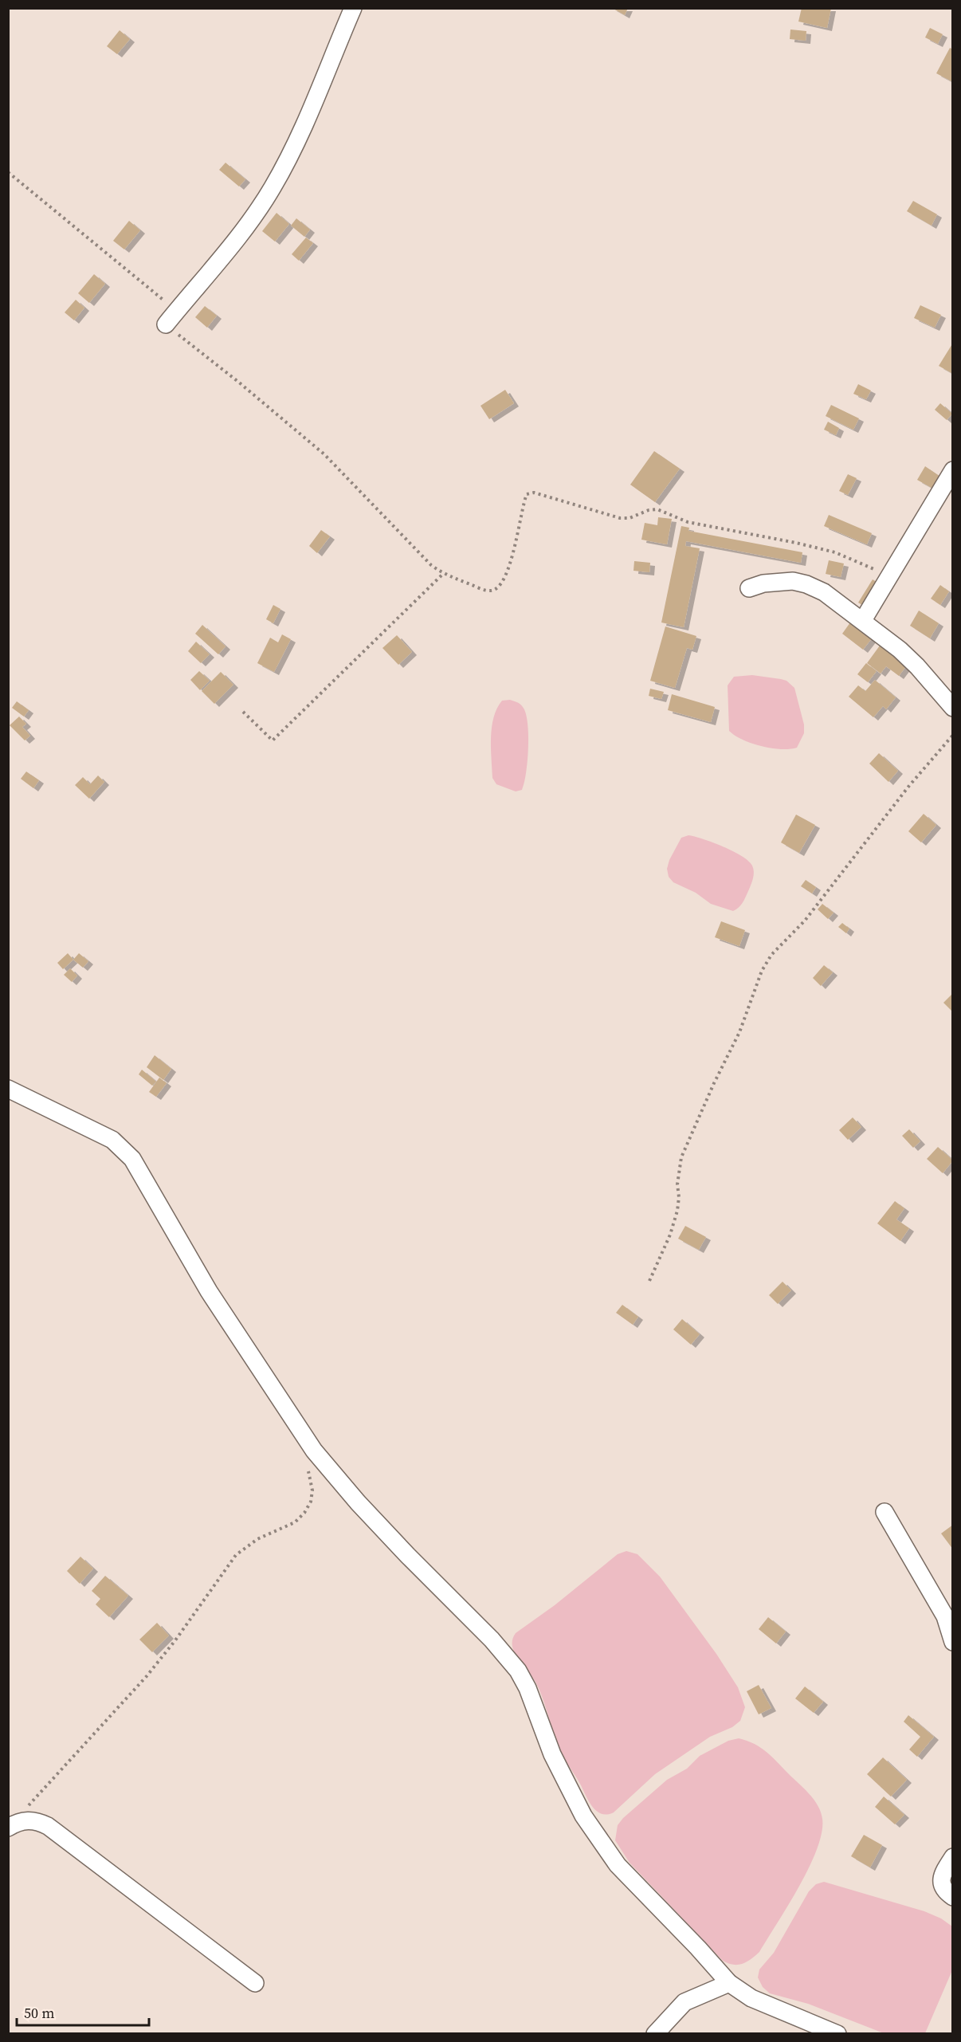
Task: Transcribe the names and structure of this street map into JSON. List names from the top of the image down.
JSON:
{
  "scale_bar": "50 m"
}
